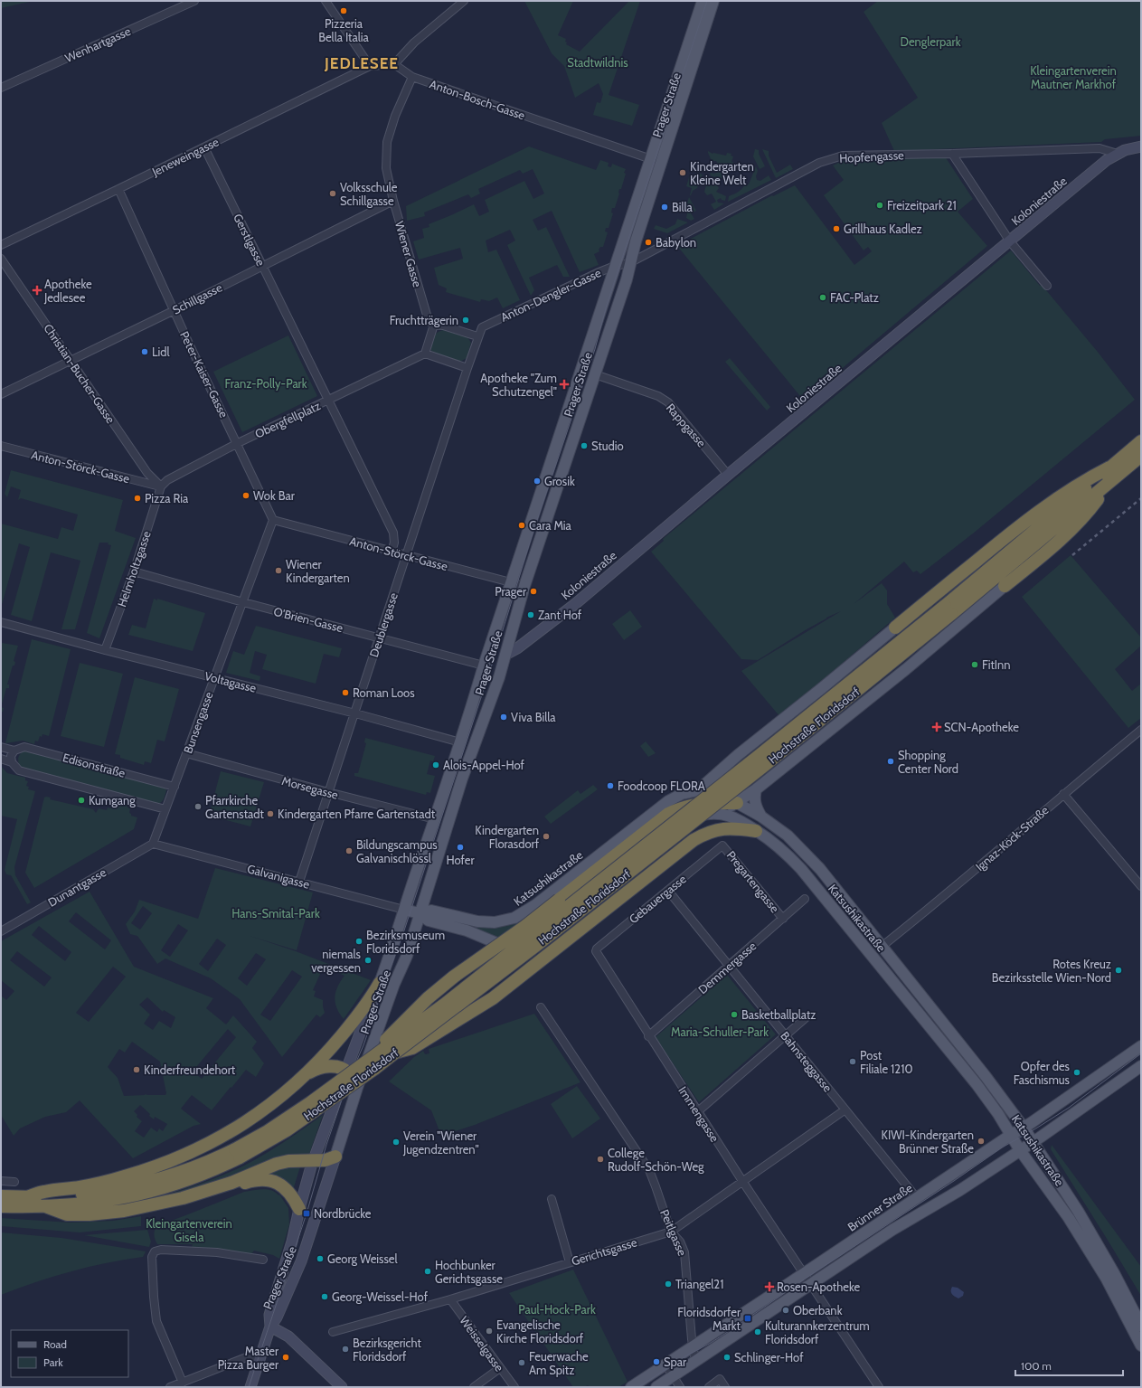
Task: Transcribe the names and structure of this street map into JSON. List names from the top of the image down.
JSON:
{
  "streets": {
    "highway": ["Hochstraße Floridsdorf"],
    "main road": ["Prager Straße", "Katsushikastraße", "Brünner Straße"],
    "street": [
      "Wenhartgasse",
      "Anton-Bosch-Gasse",
      "Jeneweingasse",
      "Hopfengasse",
      "Koloniestraße",
      "Gerstlgasse",
      "Wiener Gasse",
      "Anton-Dengler-Gasse",
      "Schillgasse",
      "Christian-Bucher-Gasse",
      "Peter-Kaiser-Gasse",
      "Obergfellplatz",
      "Rappgasse",
      "Anton-Störck-Gasse",
      "Helmholtzgasse",
      "O'Brien-Gasse",
      "Deublergasse",
      "Voltagasse",
      "Bunsengasse",
      "Edisonstraße",
      "Morsegasse",
      "Ignaz-Köck-Straße",
      "Galvanigasse",
      "Pregartengasse",
      "Dunantgasse",
      "Gebauergasse",
      "Demmergasse",
      "Bahnsteggasse",
      "Immengasse",
      "Peitlgasse",
      "Gerichtsgasse",
      "Weisselgasse"
    ]
  },
  "crossings": [
    ["Anton-Bosch-Gasse", "Prager Straße"],
    ["Anton-Bosch-Gasse", "Wiener Gasse"],
    ["Prager Straße", "Hopfengasse"],
    ["Prager Straße", "Koloniestraße"],
    ["Prager Straße", "Anton-Dengler-Gasse"],
    ["Prager Straße", "Rappgasse"],
    ["Prager Straße", "Anton-Störck-Gasse"],
    ["Prager Straße", "O'Brien-Gasse"],
    ["Prager Straße", "Voltagasse"],
    ["Prager Straße", "Morsegasse"],
    ["Prager Straße", "Galvanigasse"],
    ["Prager Straße", "Katsushikastraße"],
    ["Jeneweingasse", "Gerstlgasse"],
    ["Jeneweingasse", "Peter-Kaiser-Gasse"],
    ["Hopfengasse", "Koloniestraße"],
    ["Hopfengasse", "Anton-Dengler-Gasse"],
    ["Koloniestraße", "Rappgasse"],
    ["Gerstlgasse", "Schillgasse"],
    ["Gerstlgasse", "Obergfellplatz"],
    ["Wiener Gasse", "Schillgasse"],
    ["Anton-Dengler-Gasse", "Deublergasse"],
    ["Schillgasse", "Christian-Bucher-Gasse"],
    ["Schillgasse", "Peter-Kaiser-Gasse"],
    ["Christian-Bucher-Gasse", "Anton-Störck-Gasse"],
    ["Christian-Bucher-Gasse", "Helmholtzgasse"],
    ["Peter-Kaiser-Gasse", "Obergfellplatz"],
    ["Peter-Kaiser-Gasse", "Anton-Störck-Gasse"],
    ["Peter-Kaiser-Gasse", "Bunsengasse"],
    ["Anton-Störck-Gasse", "Helmholtzgasse"],
    ["Anton-Störck-Gasse", "Deublergasse"],
    ["Anton-Störck-Gasse", "Bunsengasse"],
    ["Helmholtzgasse", "O'Brien-Gasse"],
    ["Helmholtzgasse", "Voltagasse"],
    ["O'Brien-Gasse", "Deublergasse"],
    ["O'Brien-Gasse", "Bunsengasse"],
    ["Deublergasse", "Voltagasse"],
    ["Deublergasse", "Morsegasse"],
    ["Deublergasse", "Galvanigasse"],
    ["Voltagasse", "Bunsengasse"],
    ["Bunsengasse", "Edisonstraße"],
    ["Bunsengasse", "Morsegasse"],
    ["Bunsengasse", "Galvanigasse"],
    ["Bunsengasse", "Dunantgasse"],
    ["Ignaz-Köck-Straße", "Katsushikastraße"],
    ["Galvanigasse", "Dunantgasse"],
    ["Katsushikastraße", "Brünner Straße"],
    ["Pregartengasse", "Gebauergasse"],
    ["Pregartengasse", "Demmergasse"],
    ["Gebauergasse", "Bahnsteggasse"],
    ["Gebauergasse", "Immengasse"],
    ["Demmergasse", "Bahnsteggasse"],
    ["Demmergasse", "Immengasse"],
    ["Bahnsteggasse", "Brünner Straße"],
    ["Bahnsteggasse", "Gerichtsgasse"],
    ["Immengasse", "Brünner Straße"],
    ["Immengasse", "Gerichtsgasse"],
    ["Brünner Straße", "Peitlgasse"],
    ["Peitlgasse", "Gerichtsgasse"],
    ["Gerichtsgasse", "Weisselgasse"]
  ],
  "districts": ["JEDLESEE"],
  "parks": [
    "Denglerpark",
    "Stadtwildnis",
    "Kleingartenverein Mautner Markhof",
    "Franz-Polly-Park",
    "Hans-Smital-Park",
    "Maria-Schuller-Park",
    "Kleingartenverein Gisela",
    "Paul-Hock-Park"
  ],
  "places": {
    "other": [
      "Pizzeria Bella Italia",
      "Kindergarten Kleine Welt",
      "Volksschule Schillgasse",
      "Freizeitpark 21",
      "Billa",
      "Grillhaus Kadlez",
      "Babylon",
      "FAC-Platz",
      "Fruchtträgerin",
      "Lidl",
      "Studio",
      "Grosik",
      "Wok Bar",
      "Pizza Ria",
      "Cara Mia",
      "Wiener Kindergarten",
      "Prager",
      "Zant Hof",
      "FitInn",
      "Roman Loos",
      "Viva Billa",
      "Shopping Center Nord",
      "Alois-Appel-Hof",
      "Foodcoop FLORA",
      "Kumgang",
      "Pfarrkirche Gartenstadt",
      "Kindergarten Pfarre Gartenstadt",
      "Kindergarten Florasdorf",
      "Hofer",
      "Bildungscampus Galvanischlössl",
      "Bezirksmuseum Floridsdorf",
      "niemals vergessen",
      "Rotes Kreuz Bezirksstelle Wien-Nord",
      "Basketballplatz",
      "Post Filiale 1210",
      "Kinderfreundehort",
      "Opfer des Faschismus",
      "KIWI-Kindergarten Brünner Straße",
      "Verein \"Wiener Jugendzentren\"",
      "College Rudolf-Schön-Weg",
      "Georg Weissel",
      "Hochbunker Gerichtsgasse",
      "Triangel21",
      "Georg-Weissel-Hof",
      "Oberbank",
      "Evangelische Kirche Floridsdorf",
      "Kulturannkerzentrum Floridsdorf",
      "Bezirksgericht Floridsdorf",
      "Master Pizza Burger",
      "Schlinger-Hof",
      "Spar",
      "Feuerwache Am Spitz"
    ],
    "health": [
      "Apotheke Jedlesee",
      "Apotheke \"Zum Schutzengel\"",
      "SCN-Apotheke",
      "Rosen-Apotheke"
    ],
    "transit": ["Nordbrücke", "Floridsdorfer Markt"]
  },
  "legend": ["Road", "Park"],
  "scale_bar": "100 m"
}
